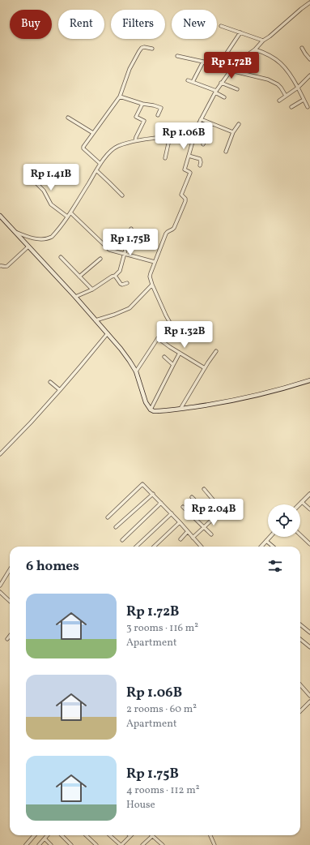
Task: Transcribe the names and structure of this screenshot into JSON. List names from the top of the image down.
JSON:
{
  "page": {
    "chip": [
      "Buy",
      "Rent",
      "Filters",
      "New"
    ],
    "price": [
      "Rp 1.72B",
      "Rp 1.06B",
      "Rp 1.41B",
      "Rp 1.75B",
      "Rp 1.32B",
      "Rp 2.04B"
    ],
    "heading": "6 homes",
    "list": [
      {
        "name": "Rp 1.72B",
        "note": "3 rooms · 116 m² · Apartment"
      },
      {
        "name": "Rp 1.06B",
        "note": "2 rooms · 60 m² · Apartment"
      },
      {
        "name": "Rp 1.75B",
        "note": "4 rooms · 112 m² · House"
      }
    ]
  }
}
